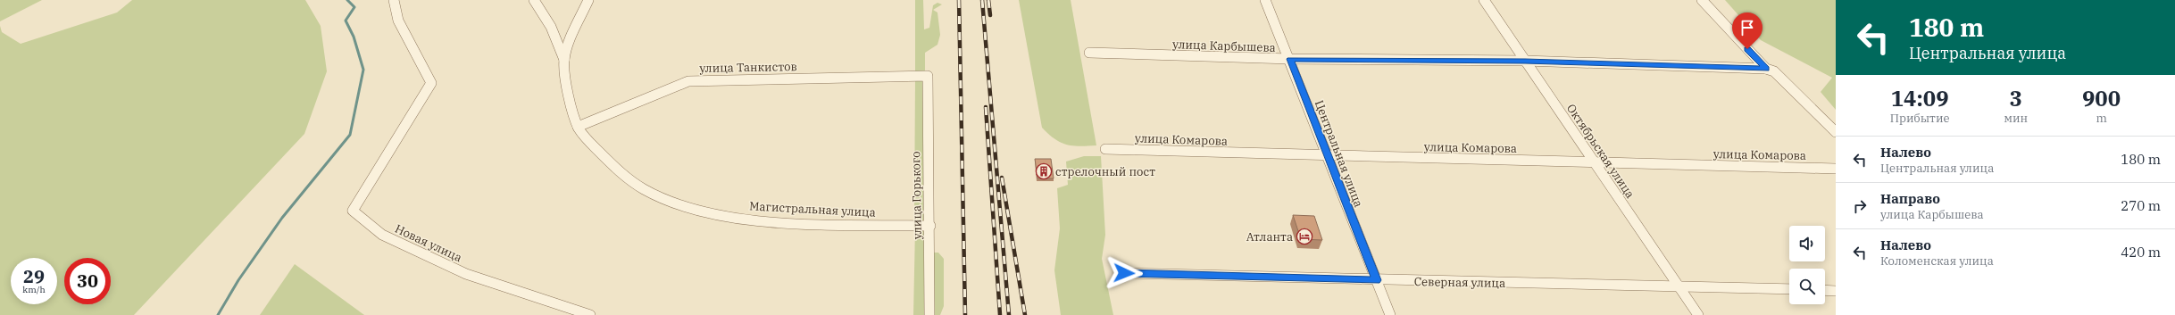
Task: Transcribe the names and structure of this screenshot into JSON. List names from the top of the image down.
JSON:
{
  "streets": {
    "street": [
      "улица Карбышева",
      "улица Танкистов",
      "улица Комарова",
      "Октябрьская улица",
      "Центральная улица",
      "улица Горького",
      "Магистральная улица",
      "Новая улица",
      "Северная улица"
    ]
  },
  "crossings": [
    ["улица Карбышева", "Октябрьская улица"],
    ["улица Карбышева", "Центральная улица"],
    ["улица Танкистов", "улица Горького"],
    ["улица Танкистов", "Магистральная улица"],
    ["улица Комарова", "Октябрьская улица"],
    ["улица Комарова", "Центральная улица"],
    ["Октябрьская улица", "Северная улица"],
    ["Центральная улица", "Северная улица"],
    ["улица Горького", "Магистральная улица"]
  ],
  "places": {
    "building": ["стрелочный пост"],
    "hotel": ["Атланта"]
  },
  "page": {
    "turn": ["180 m", "Центральная улица"],
    "eta": [
      "14:09",
      "Прибытие",
      "3",
      "мин",
      "900",
      "m"
    ],
    "list": [
      {
        "name": "Налево",
        "note": "Центральная улица",
        "value": "180 m"
      },
      {
        "name": "Направо",
        "note": "улица Карбышева",
        "value": "270 m"
      },
      {
        "name": "Налево",
        "note": "Коломенская улица",
        "value": "420 m"
      }
    ],
    "speed": "29 km/h",
    "limit": "30"
  }
}
